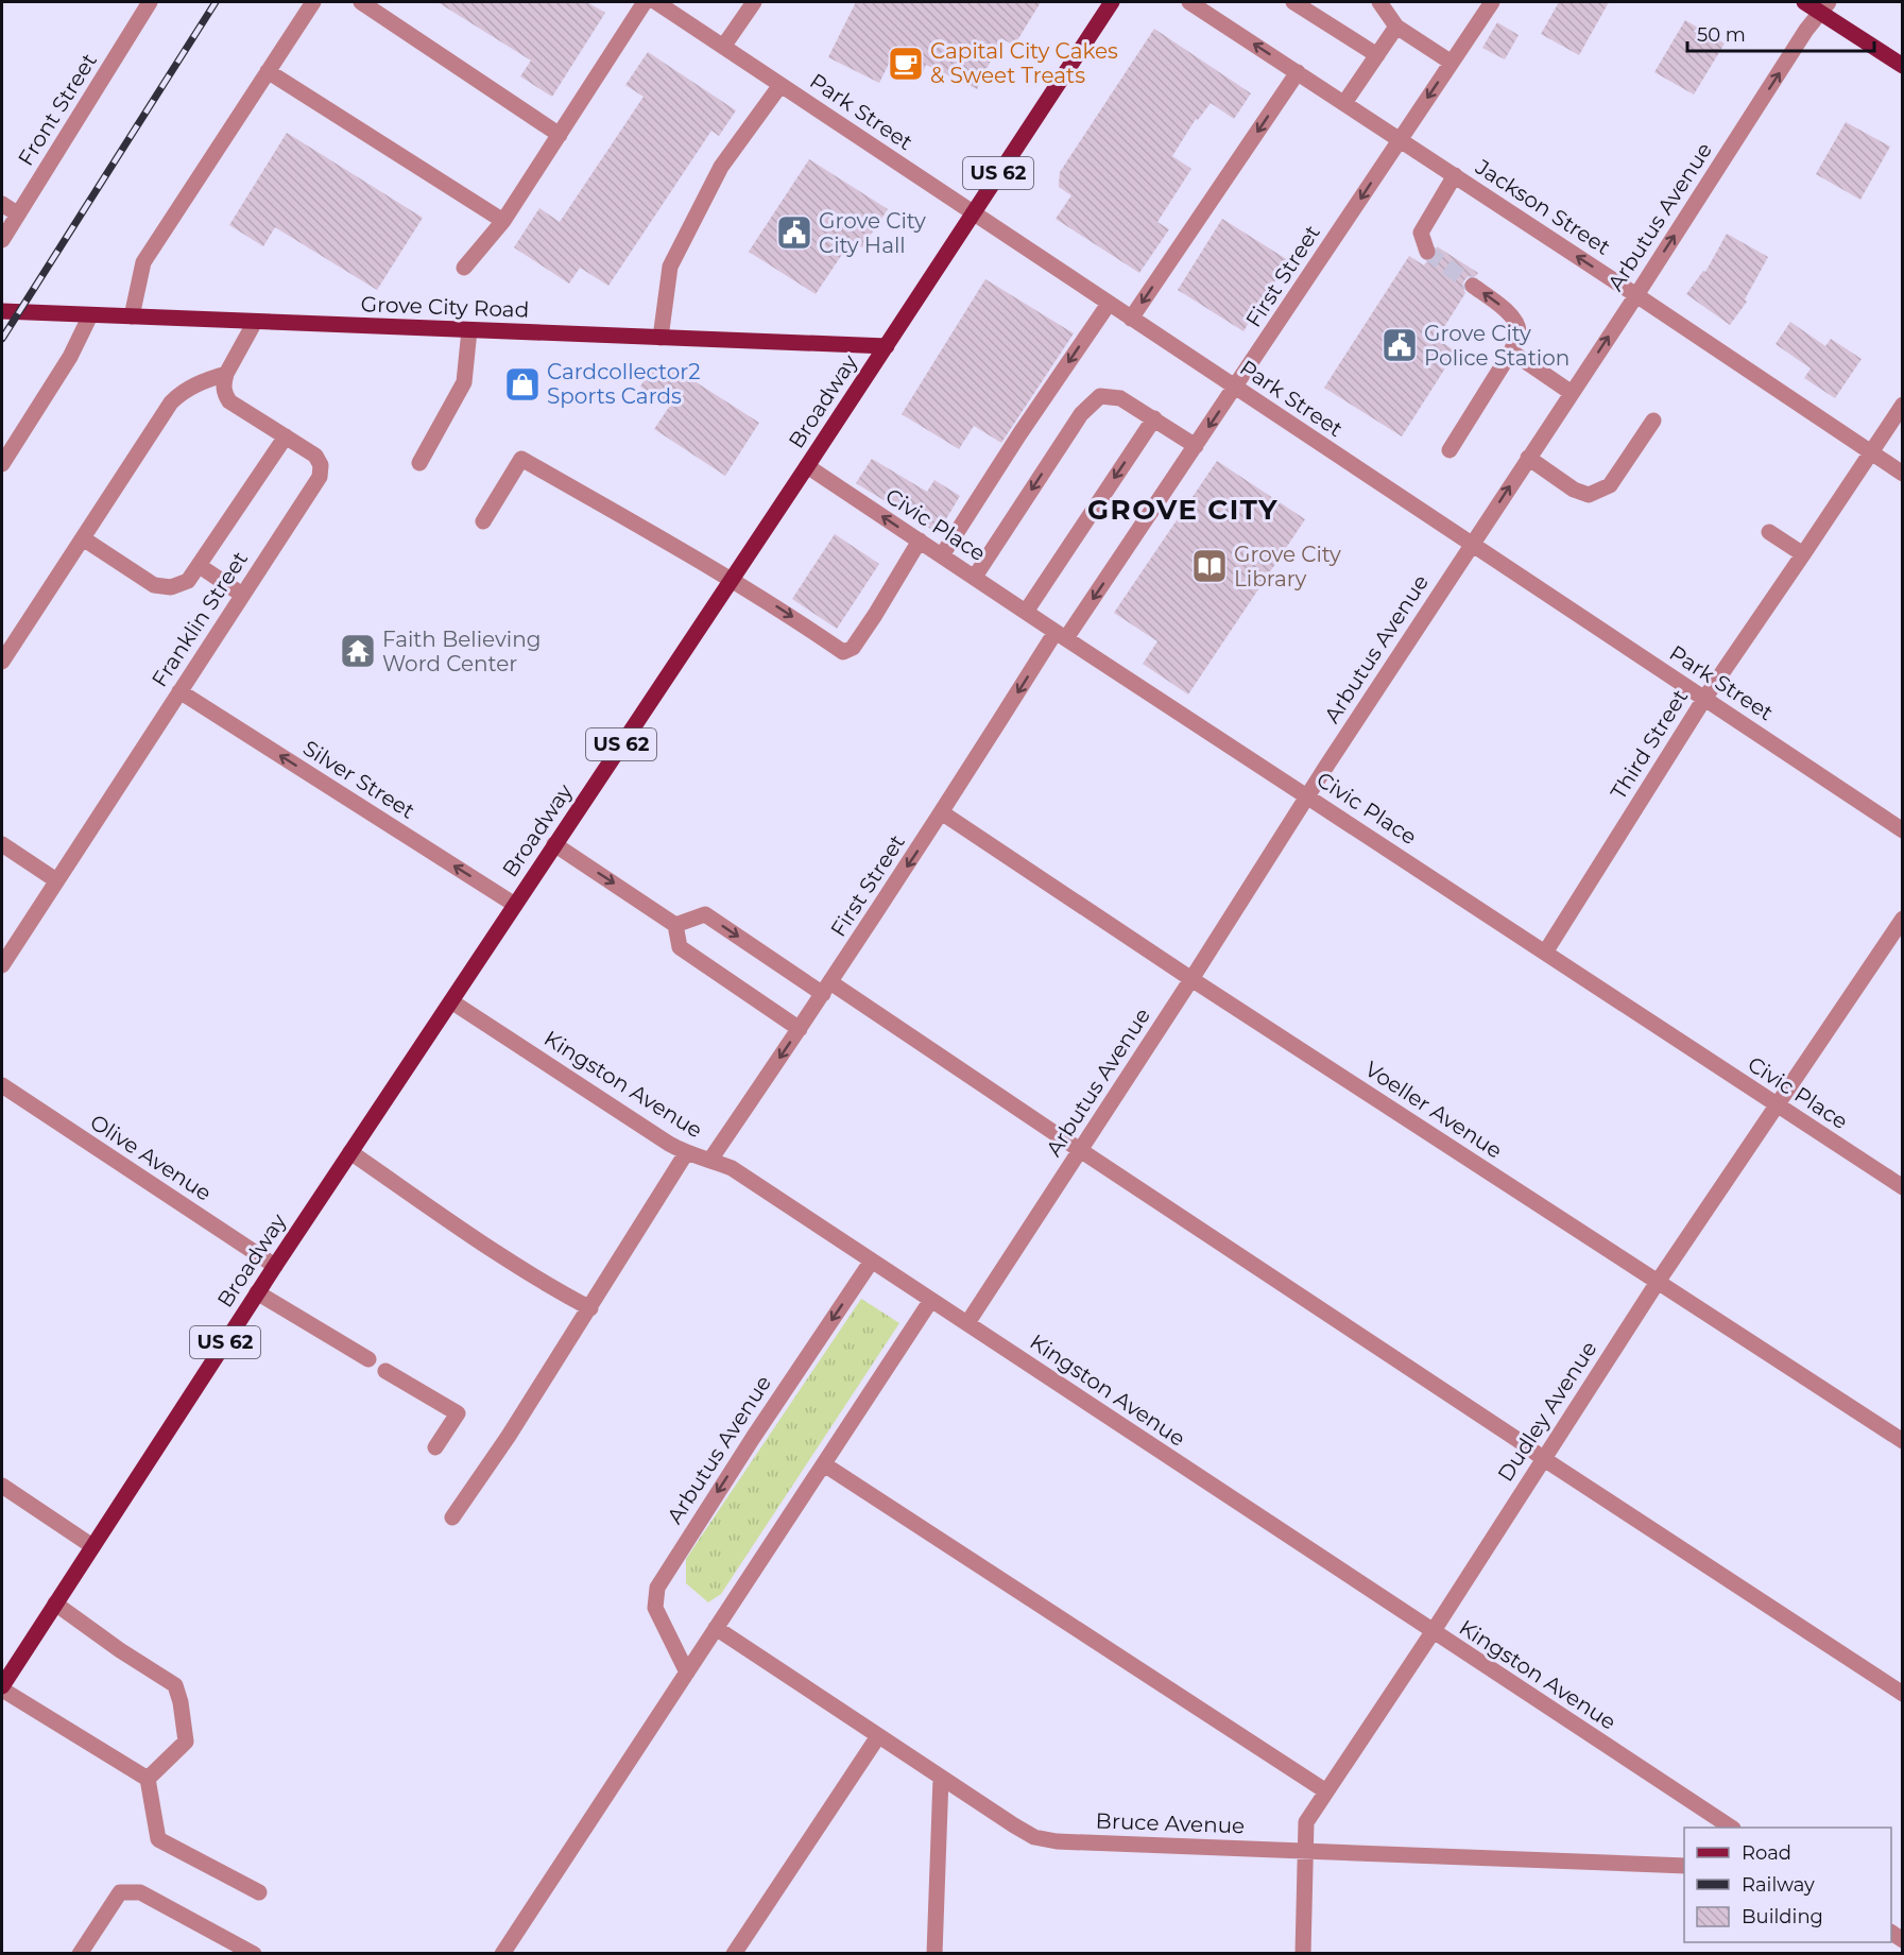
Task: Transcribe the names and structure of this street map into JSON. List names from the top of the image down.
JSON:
{
  "streets": {
    "main road": ["US 62", "Grove City Road", "Broadway"],
    "street": [
      "Front Street",
      "Park Street",
      "Jackson Street",
      "Arbutus Avenue",
      "First Street",
      "Civic Place",
      "Franklin Street",
      "Third Street",
      "Silver Street",
      "Kingston Avenue",
      "Voeller Avenue",
      "Olive Avenue",
      "Dudley Avenue",
      "Bruce Avenue"
    ]
  },
  "crossings": [
    ["Park Street", "Arbutus Avenue"],
    ["Park Street", "First Street"],
    ["Park Street", "Broadway"],
    ["Park Street", "Third Street"],
    ["Jackson Street", "Arbutus Avenue"],
    ["Jackson Street", "First Street"],
    ["Jackson Street", "Third Street"],
    ["Arbutus Avenue", "Civic Place"],
    ["Arbutus Avenue", "Kingston Avenue"],
    ["Arbutus Avenue", "Voeller Avenue"],
    ["First Street", "Civic Place"],
    ["First Street", "Kingston Avenue"],
    ["First Street", "Voeller Avenue"],
    ["Grove City Road", "Broadway"],
    ["Broadway", "Civic Place"],
    ["Broadway", "Silver Street"],
    ["Broadway", "Kingston Avenue"],
    ["Broadway", "Olive Avenue"],
    ["Civic Place", "Third Street"],
    ["Civic Place", "Dudley Avenue"],
    ["Franklin Street", "Silver Street"],
    ["Kingston Avenue", "Dudley Avenue"],
    ["Voeller Avenue", "Dudley Avenue"],
    ["Dudley Avenue", "Bruce Avenue"]
  ],
  "one_way": ["Silver Street"],
  "districts": ["GROVE CITY"],
  "places": {
    "cafe": ["Capital City Cakes & Sweet Treats"],
    "public building": ["Grove City City Hall", "Grove City Police Station"],
    "shop": ["Cardcollector2 Sports Cards"],
    "library": ["Grove City Library"],
    "temple": ["Faith Believing Word Center"]
  },
  "legend": ["Road", "Railway", "Building"],
  "scale_bar": "50 m"
}
